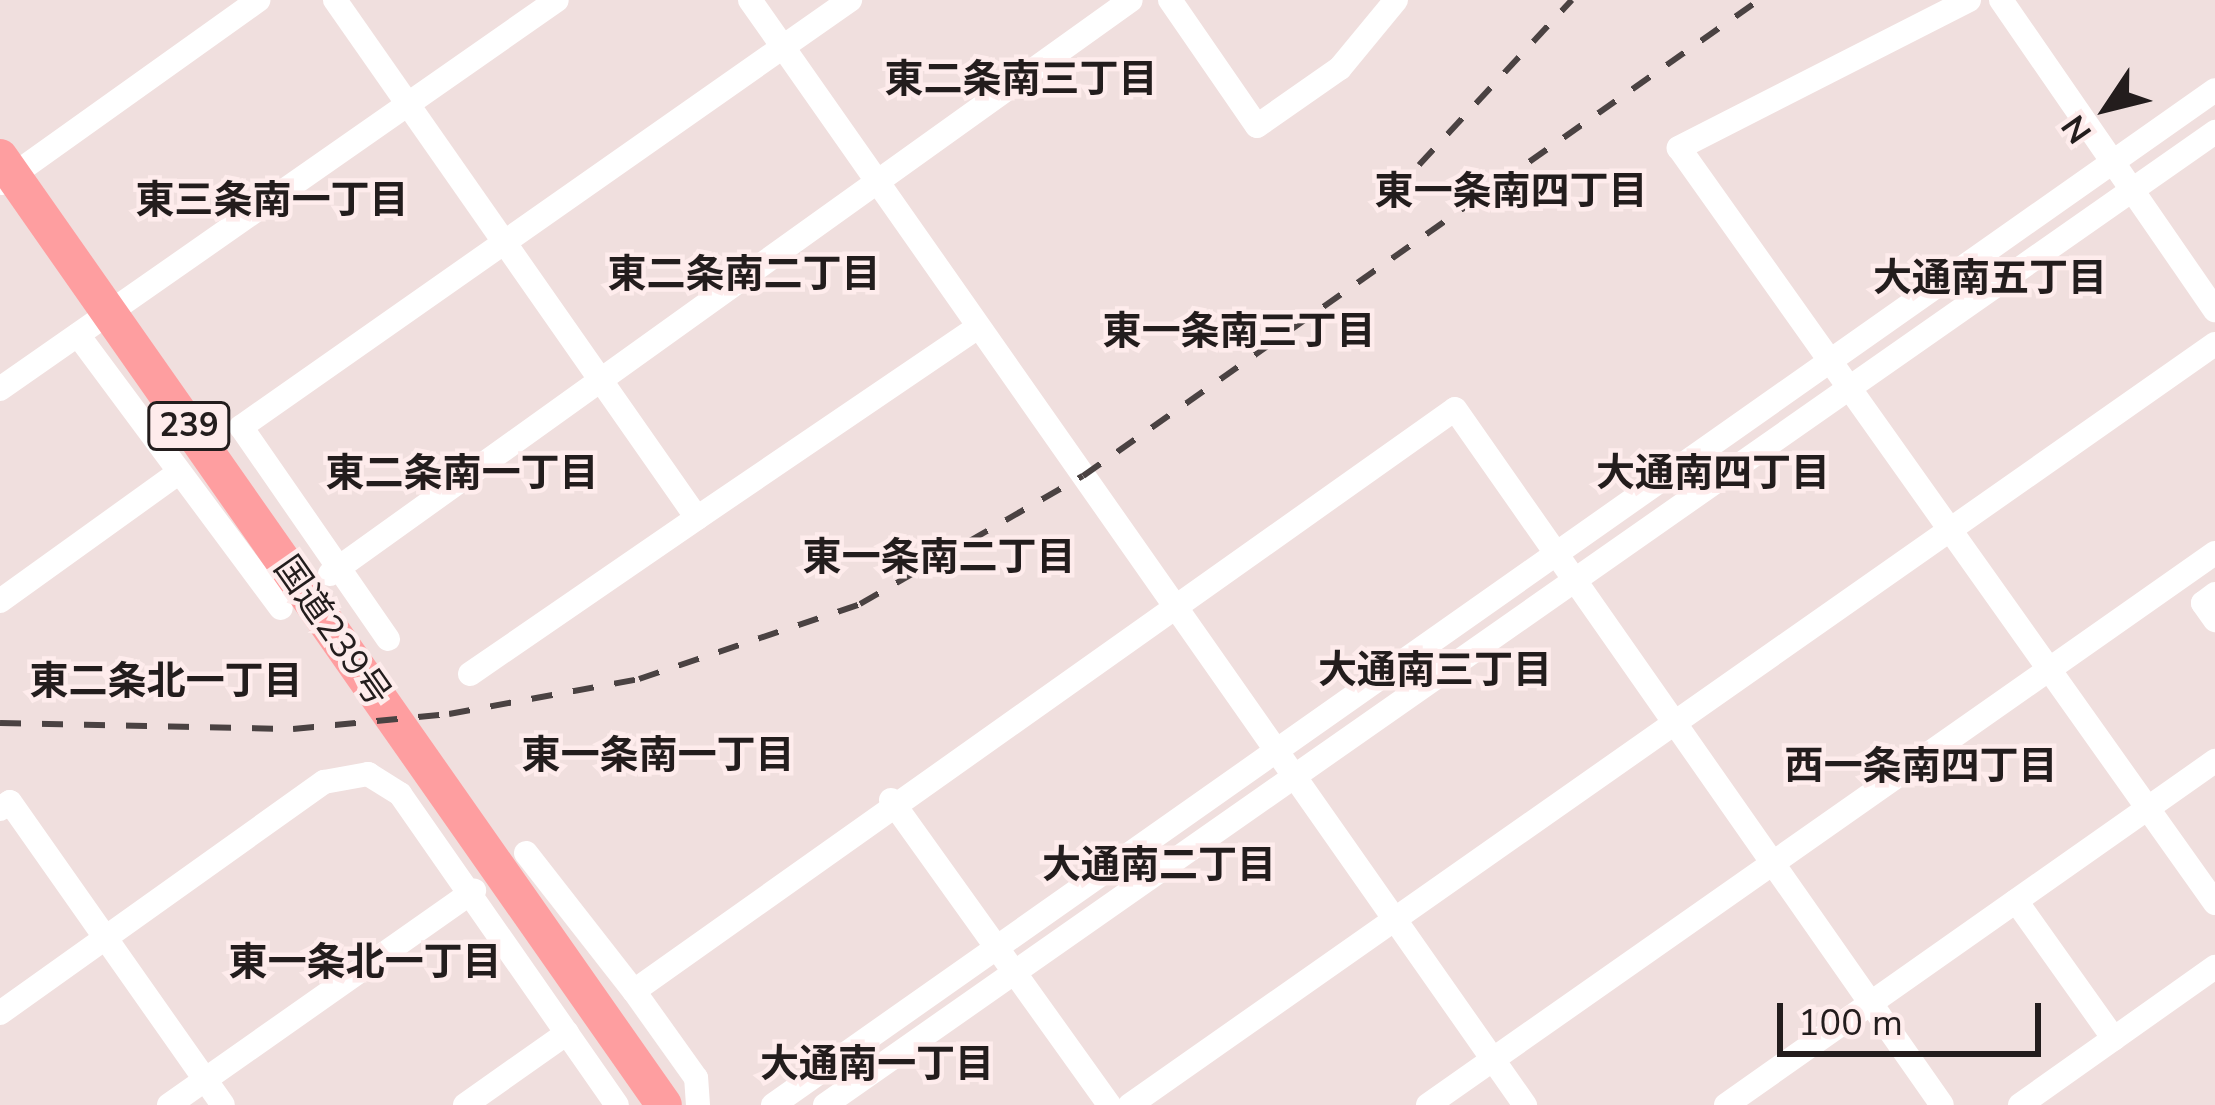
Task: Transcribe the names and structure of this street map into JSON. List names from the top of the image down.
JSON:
{
  "streets": {
    "highway": ["239", "国道239号"]
  },
  "districts": [
    "東二条南三丁目",
    "東一条南四丁目",
    "東三条南一丁目",
    "東二条南二丁目",
    "大通南五丁目",
    "東一条南三丁目",
    "東二条南一丁目",
    "大通南四丁目",
    "東一条南二丁目",
    "大通南三丁目",
    "東二条北一丁目",
    "東一条南一丁目",
    "西一条南四丁目",
    "大通南二丁目",
    "東一条北一丁目",
    "大通南一丁目"
  ],
  "scale_bar": "100 m",
  "north": "bottom left"
}
